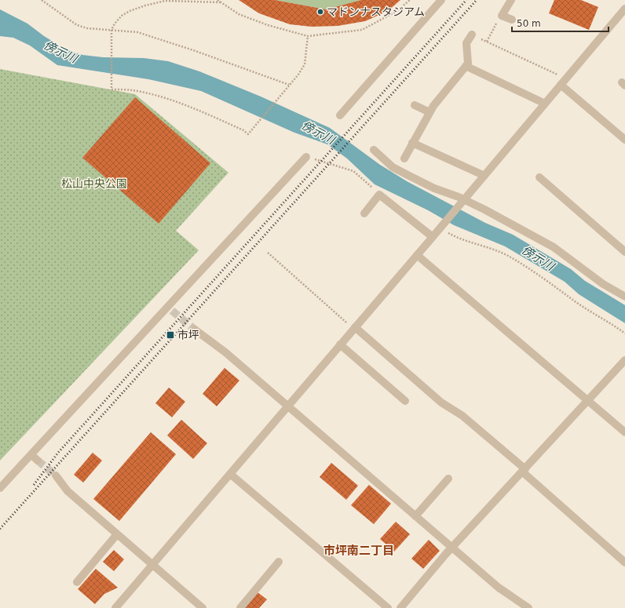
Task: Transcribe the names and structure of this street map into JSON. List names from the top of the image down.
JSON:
{
  "districts": ["市坪南二丁目"],
  "water": ["傍示川"],
  "parks": ["松山中央公園"],
  "places": {
    "other": ["マドンナスタジアム"],
    "transit": ["市坪"]
  },
  "scale_bar": "50 m"
}
